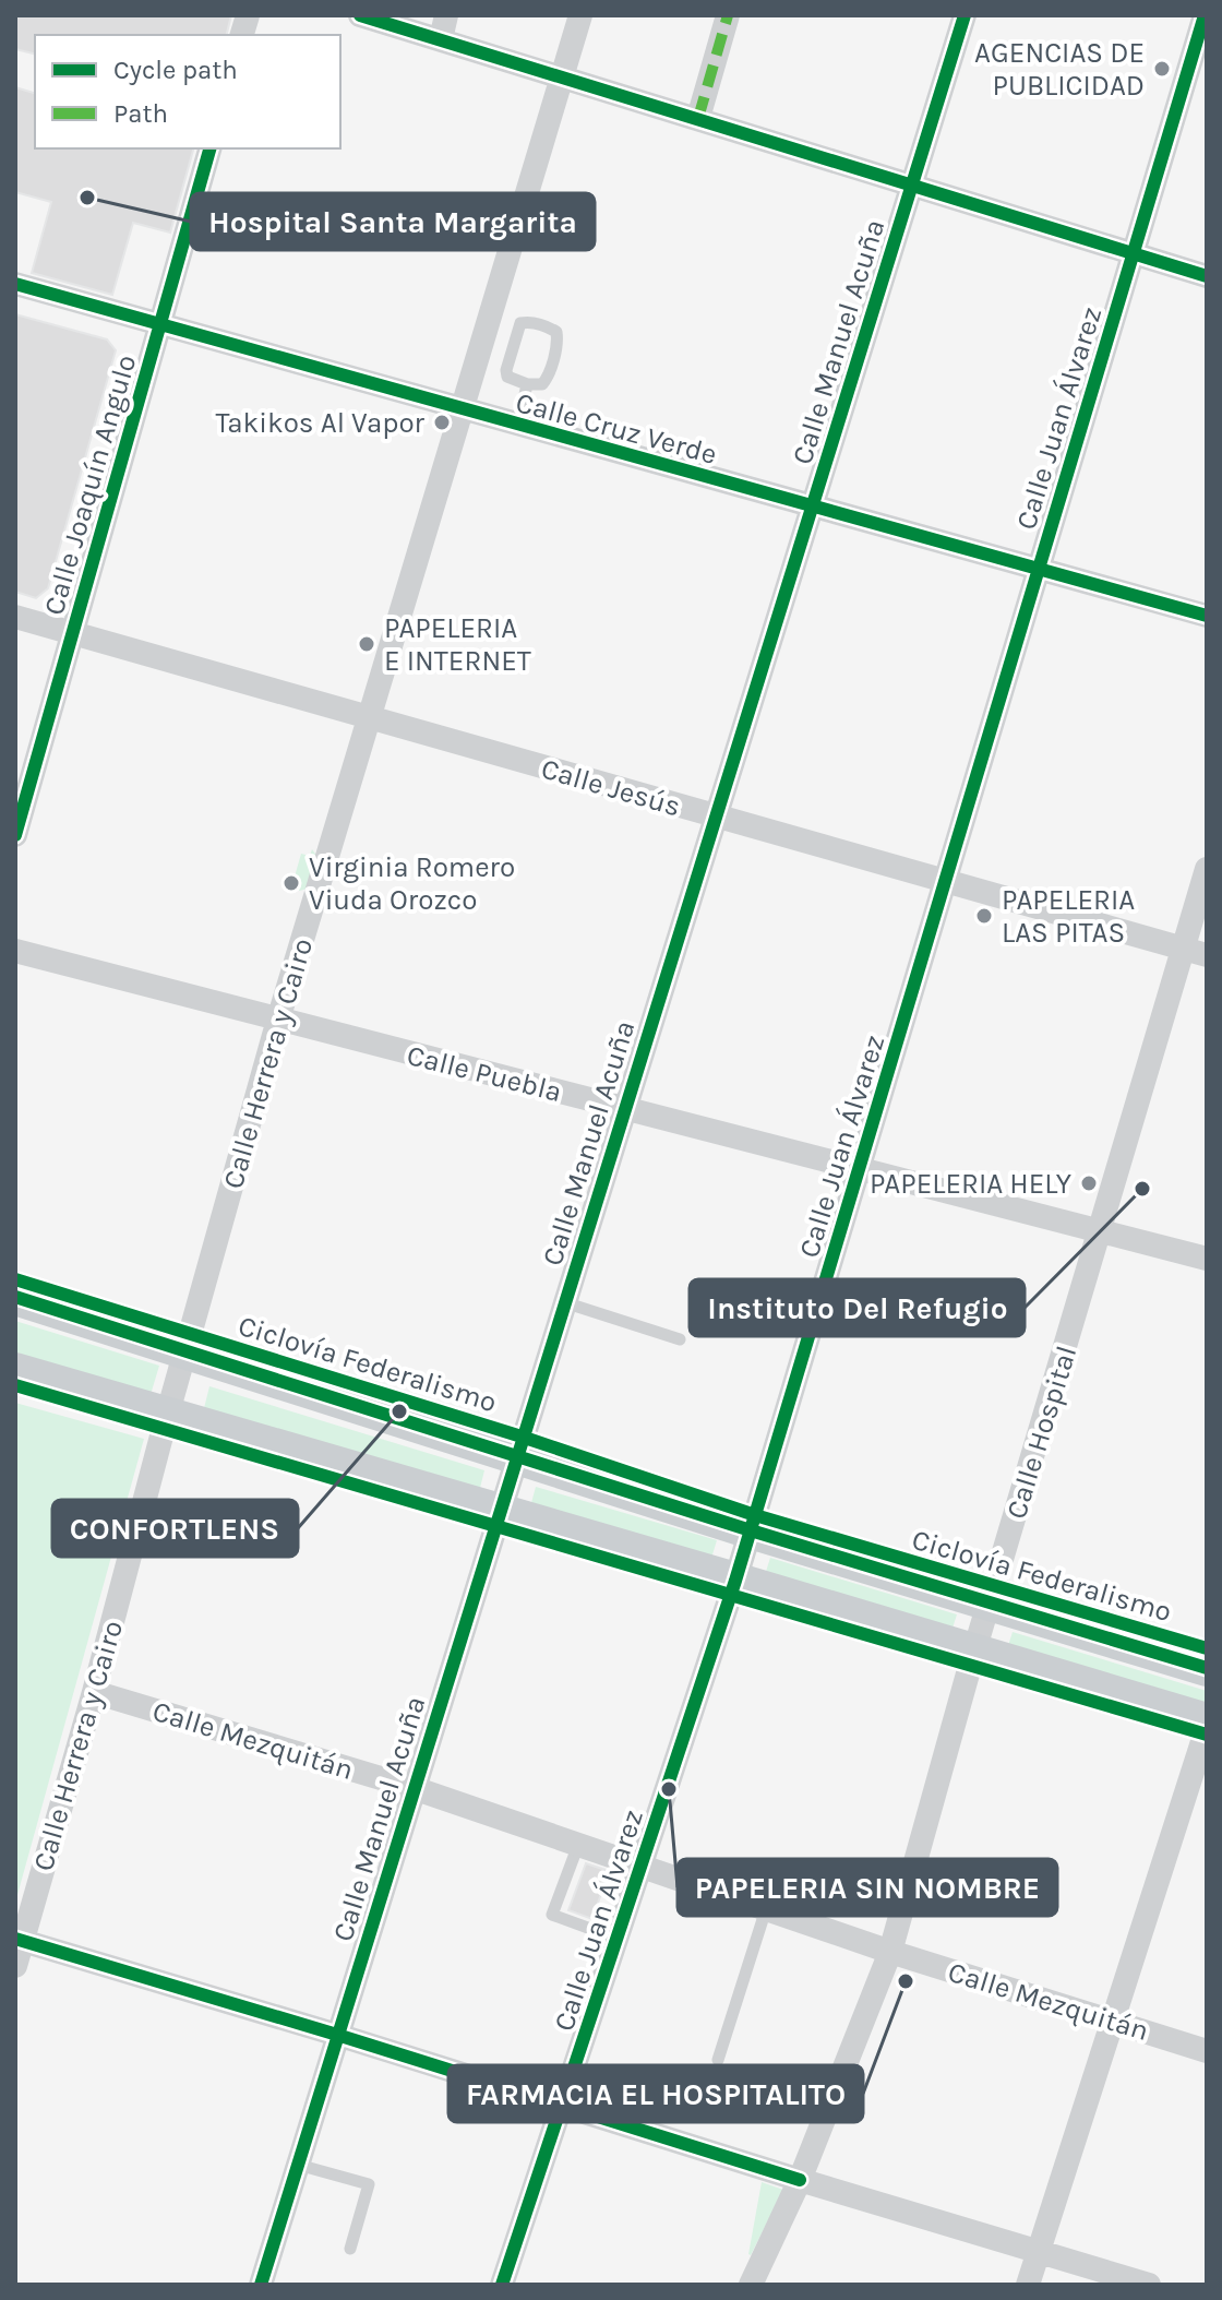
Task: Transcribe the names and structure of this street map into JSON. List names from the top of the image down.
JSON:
{
  "streets": {
    "street": [
      "Calle Manuel Acuña",
      "Calle Juan Álvarez",
      "Calle Cruz Verde",
      "Calle Joaquín Angulo",
      "Calle Jesús",
      "Calle Herrera y Cairo",
      "Calle Puebla",
      "Calle Hospital",
      "Calle Mezquitán"
    ],
    "cycle path": ["Ciclovía Federalismo"]
  },
  "crossings": [
    ["Calle Manuel Acuña", "Calle Cruz Verde"],
    ["Calle Manuel Acuña", "Calle Jesús"],
    ["Calle Manuel Acuña", "Calle Puebla"],
    ["Calle Manuel Acuña", "Calle Mezquitán"],
    ["Calle Juan Álvarez", "Calle Cruz Verde"],
    ["Calle Juan Álvarez", "Calle Jesús"],
    ["Calle Juan Álvarez", "Calle Puebla"],
    ["Calle Juan Álvarez", "Calle Mezquitán"],
    ["Calle Cruz Verde", "Calle Joaquín Angulo"],
    ["Calle Cruz Verde", "Calle Herrera y Cairo"],
    ["Calle Joaquín Angulo", "Calle Jesús"],
    ["Calle Jesús", "Calle Herrera y Cairo"],
    ["Calle Jesús", "Calle Hospital"],
    ["Calle Herrera y Cairo", "Calle Puebla"],
    ["Calle Herrera y Cairo", "Calle Mezquitán"],
    ["Calle Puebla", "Calle Hospital"],
    ["Calle Hospital", "Calle Mezquitán"]
  ],
  "places": [
    "AGENCIAS DE PUBLICIDAD",
    "Hospital Santa Margarita",
    "Takikos Al Vapor",
    "PAPELERIA E INTERNET",
    "Virginia Romero Viuda Orozco",
    "PAPELERIA LAS PITAS",
    "PAPELERIA HELY",
    "Instituto Del Refugio",
    "CONFORTLENS",
    "PAPELERIA SIN NOMBRE",
    "FARMACIA EL HOSPITALITO"
  ],
  "legend": ["Cycle path", "Path"]
}
